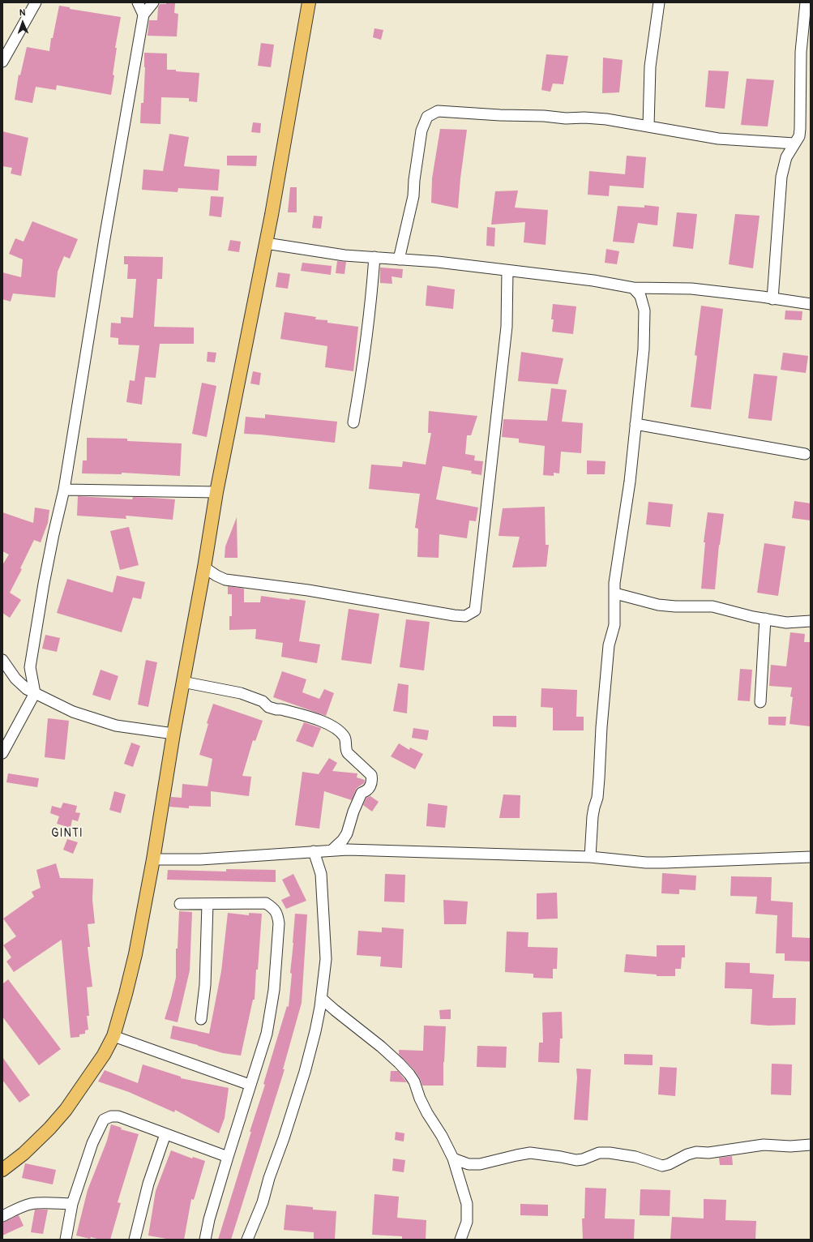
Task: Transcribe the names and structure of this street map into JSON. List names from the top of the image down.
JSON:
{
  "districts": ["GINTI"],
  "north": "top"
}
